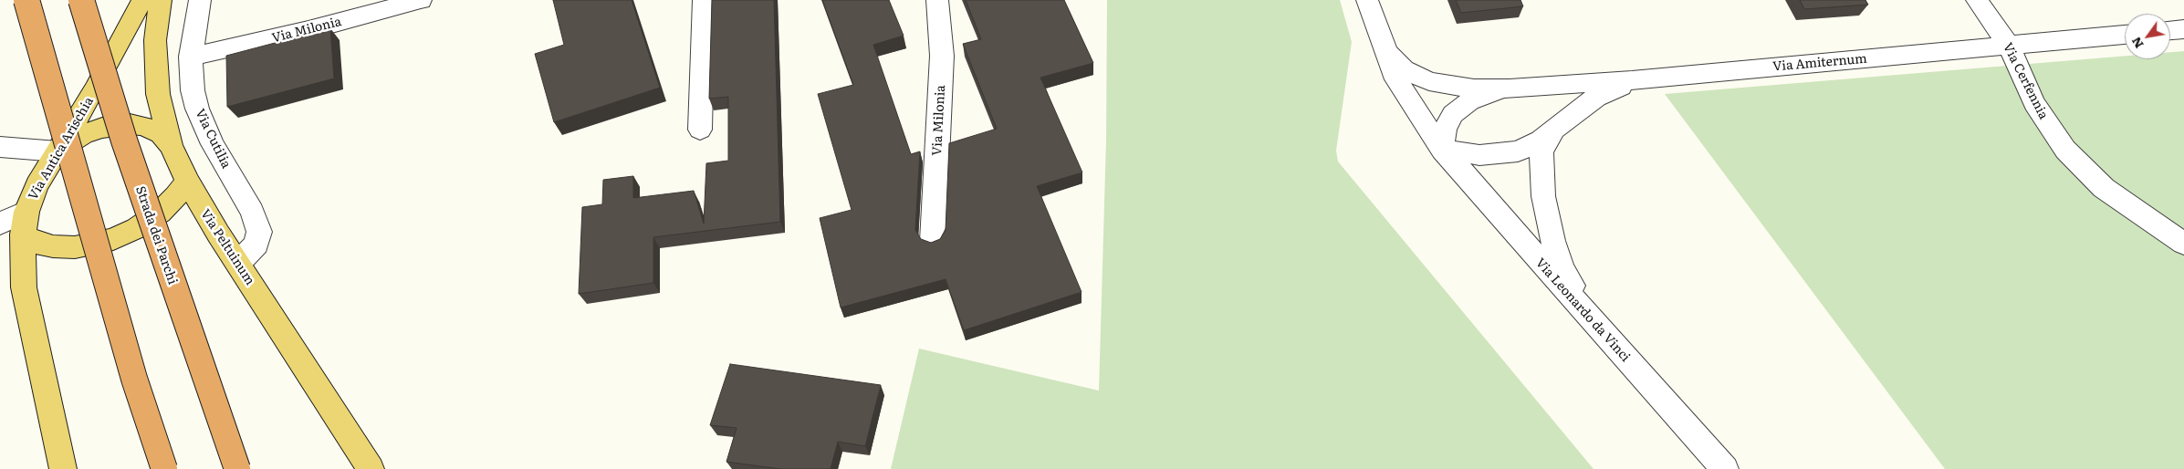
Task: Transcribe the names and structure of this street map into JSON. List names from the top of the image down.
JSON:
{
  "streets": {
    "highway": ["Strada dei Parchi"],
    "main road": ["Via Antica Arischia", "Via Peltuinum"],
    "street": [
      "Via Milonia",
      "Via Amiternum",
      "Via Cerfennia",
      "Via Cutilia",
      "Via Leonardo da Vinci"
    ]
  },
  "crossings": [
    ["Via Milonia", "Via Cutilia"],
    ["Via Amiternum", "Via Cerfennia"],
    ["Via Amiternum", "Via Leonardo da Vinci"],
    ["Via Cutilia", "Via Peltuinum"],
    ["Via Antica Arischia", "Via Peltuinum"]
  ],
  "north": "bottom left"
}
